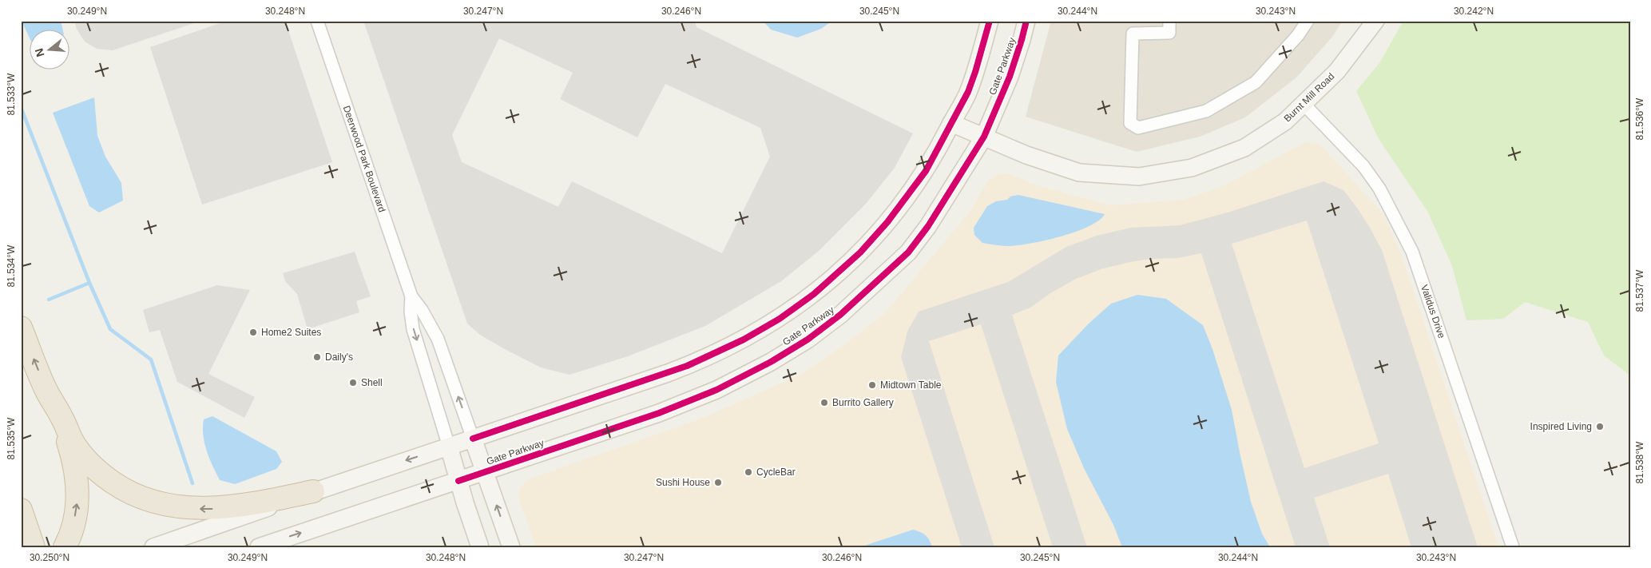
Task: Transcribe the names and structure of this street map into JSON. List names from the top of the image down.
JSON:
{
  "streets": {
    "main road": ["Gate Parkway", "Burnt Mill Road", "Deerwood Park Boulevard"],
    "street": ["Validus Drive"]
  },
  "crossings": [
    ["Gate Parkway", "Burnt Mill Road"],
    ["Gate Parkway", "Deerwood Park Boulevard"],
    ["Burnt Mill Road", "Validus Drive"]
  ],
  "places": [
    "Home2 Suites",
    "Daily's",
    "Shell",
    "Midtown Table",
    "Burrito Gallery",
    "Inspired Living",
    "CycleBar",
    "Sushi House"
  ],
  "north": "left",
  "coordinates": [
    "30.249°N",
    "30.248°N",
    "30.247°N",
    "30.246°N",
    "30.245°N",
    "30.244°N",
    "30.243°N",
    "30.242°N",
    "81.533°W",
    "81.536°W",
    "81.534°W",
    "81.537°W",
    "81.535°W",
    "81.538°W",
    "30.250°N"
  ]
}
